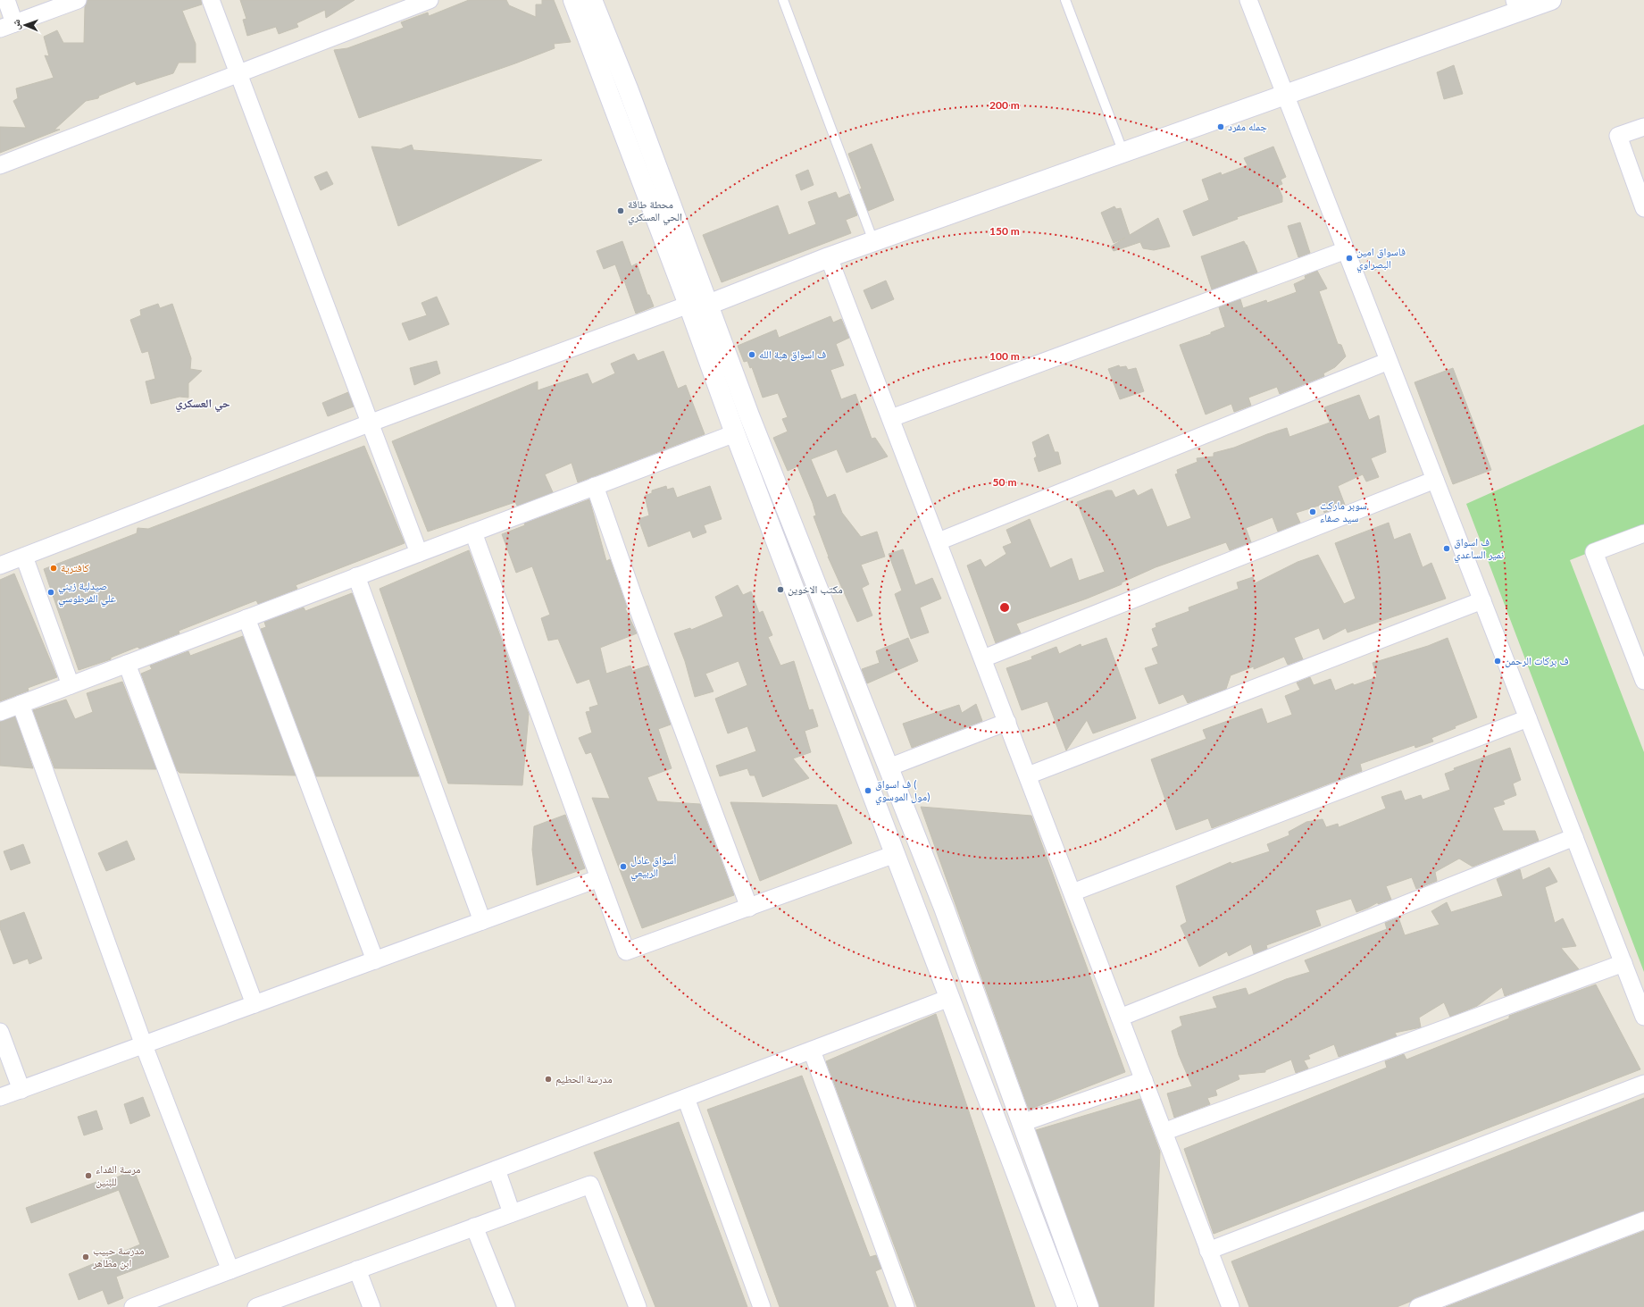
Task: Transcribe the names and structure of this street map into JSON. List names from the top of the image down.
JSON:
{
  "districts": ["حي العسكري"],
  "places": [
    "جمله مفرد",
    "محطة طاقة الحي العسكري",
    "فاسواق امين البصراوي",
    "ف اسواق هبة الله",
    "سوبر ماركت سيد صفاء",
    "ف اسواق نمير الساعدي",
    "كافترية",
    "مكتب الاخوين",
    "صيدلية زيني علي الفرطوسي",
    "ف بركات الرحمن",
    "ف اسواق ( مول الموسوي)",
    "أسواق عادل الربيعي",
    "مدرسة الحطيم",
    "مرسة الفداء للبنين",
    "مدرسة حبيب ابن مظاهر"
  ],
  "north": "left",
  "rings": [
    "200 m",
    "150 m",
    "100 m",
    "50 m"
  ]
}
